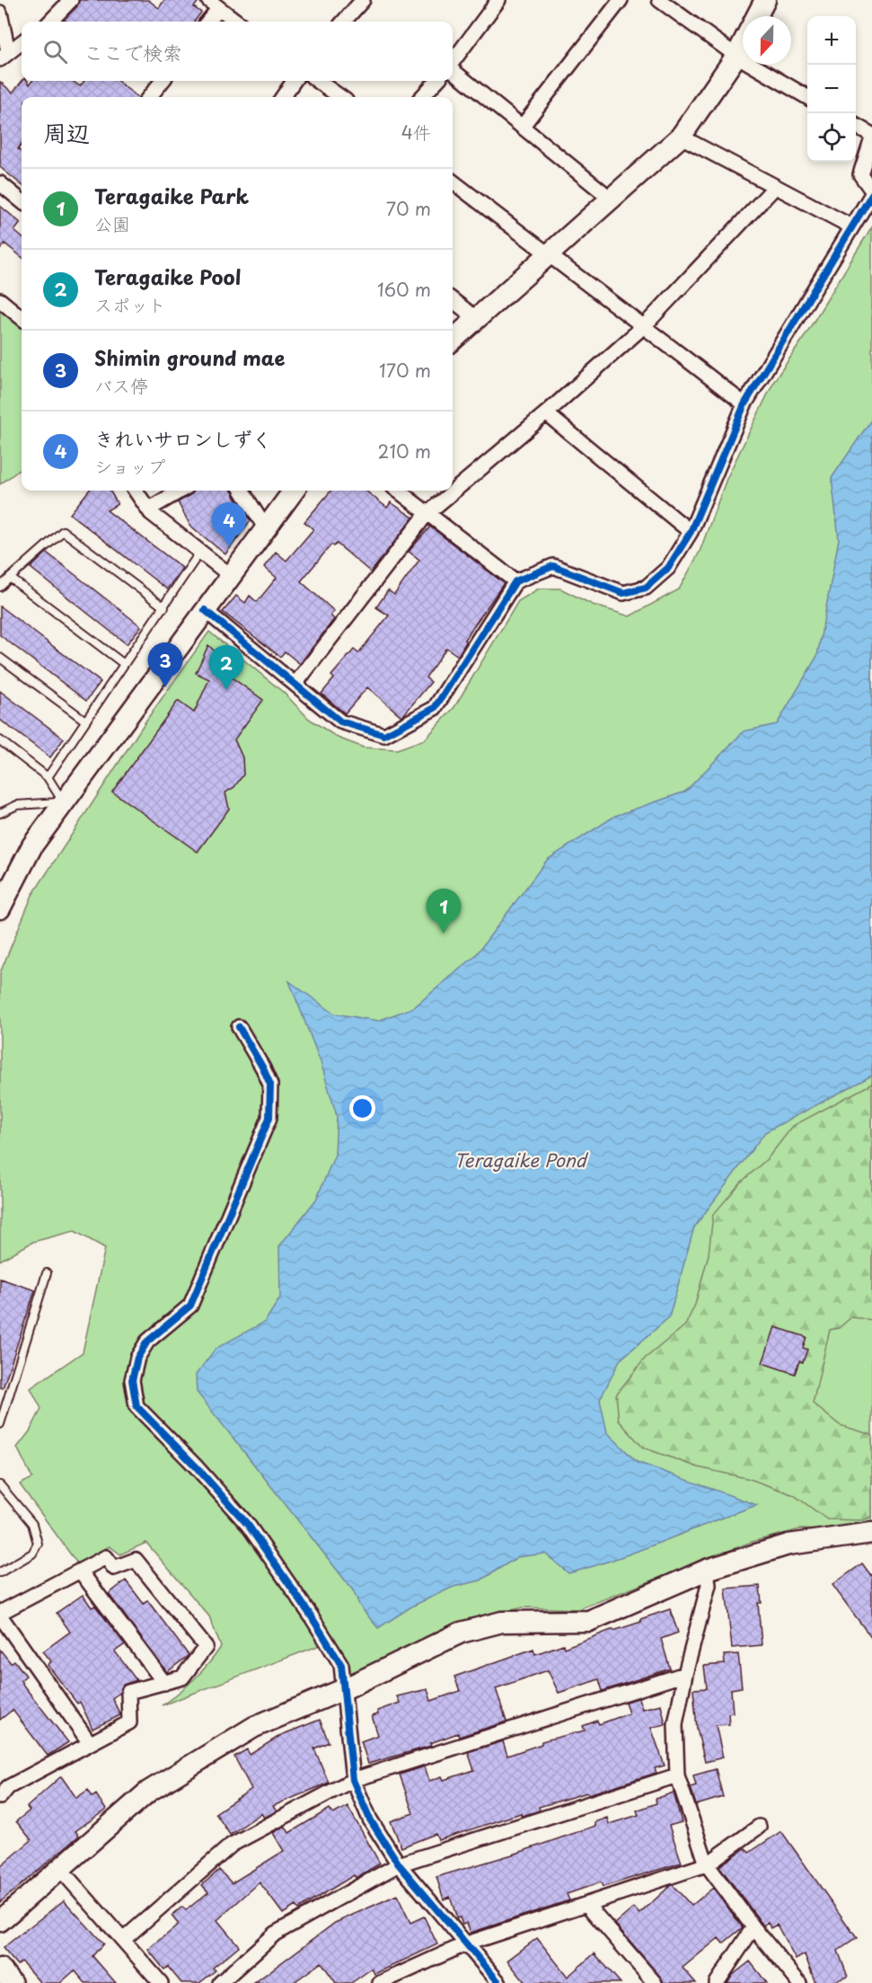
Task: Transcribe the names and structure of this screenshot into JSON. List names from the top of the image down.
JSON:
{
  "water": ["Teragaike Pond"],
  "north": "bottom",
  "page": {
    "map_buttons": ["+", "−"],
    "search": "ここで検索",
    "heading": ["周辺", "4件"],
    "list": [
      {
        "mark": "1",
        "name": "Teragaike Park",
        "note": "公園",
        "value": "70 m"
      },
      {
        "mark": "2",
        "name": "Teragaike Pool",
        "note": "スポット",
        "value": "160 m"
      },
      {
        "mark": "3",
        "name": "Shimin ground mae",
        "note": "バス停",
        "value": "170 m"
      },
      {
        "mark": "4",
        "name": "きれいサロンしずく",
        "note": "ショップ",
        "value": "210 m"
      }
    ],
    "pins": [
      "4",
      "3",
      "2",
      "1"
    ]
  }
}
